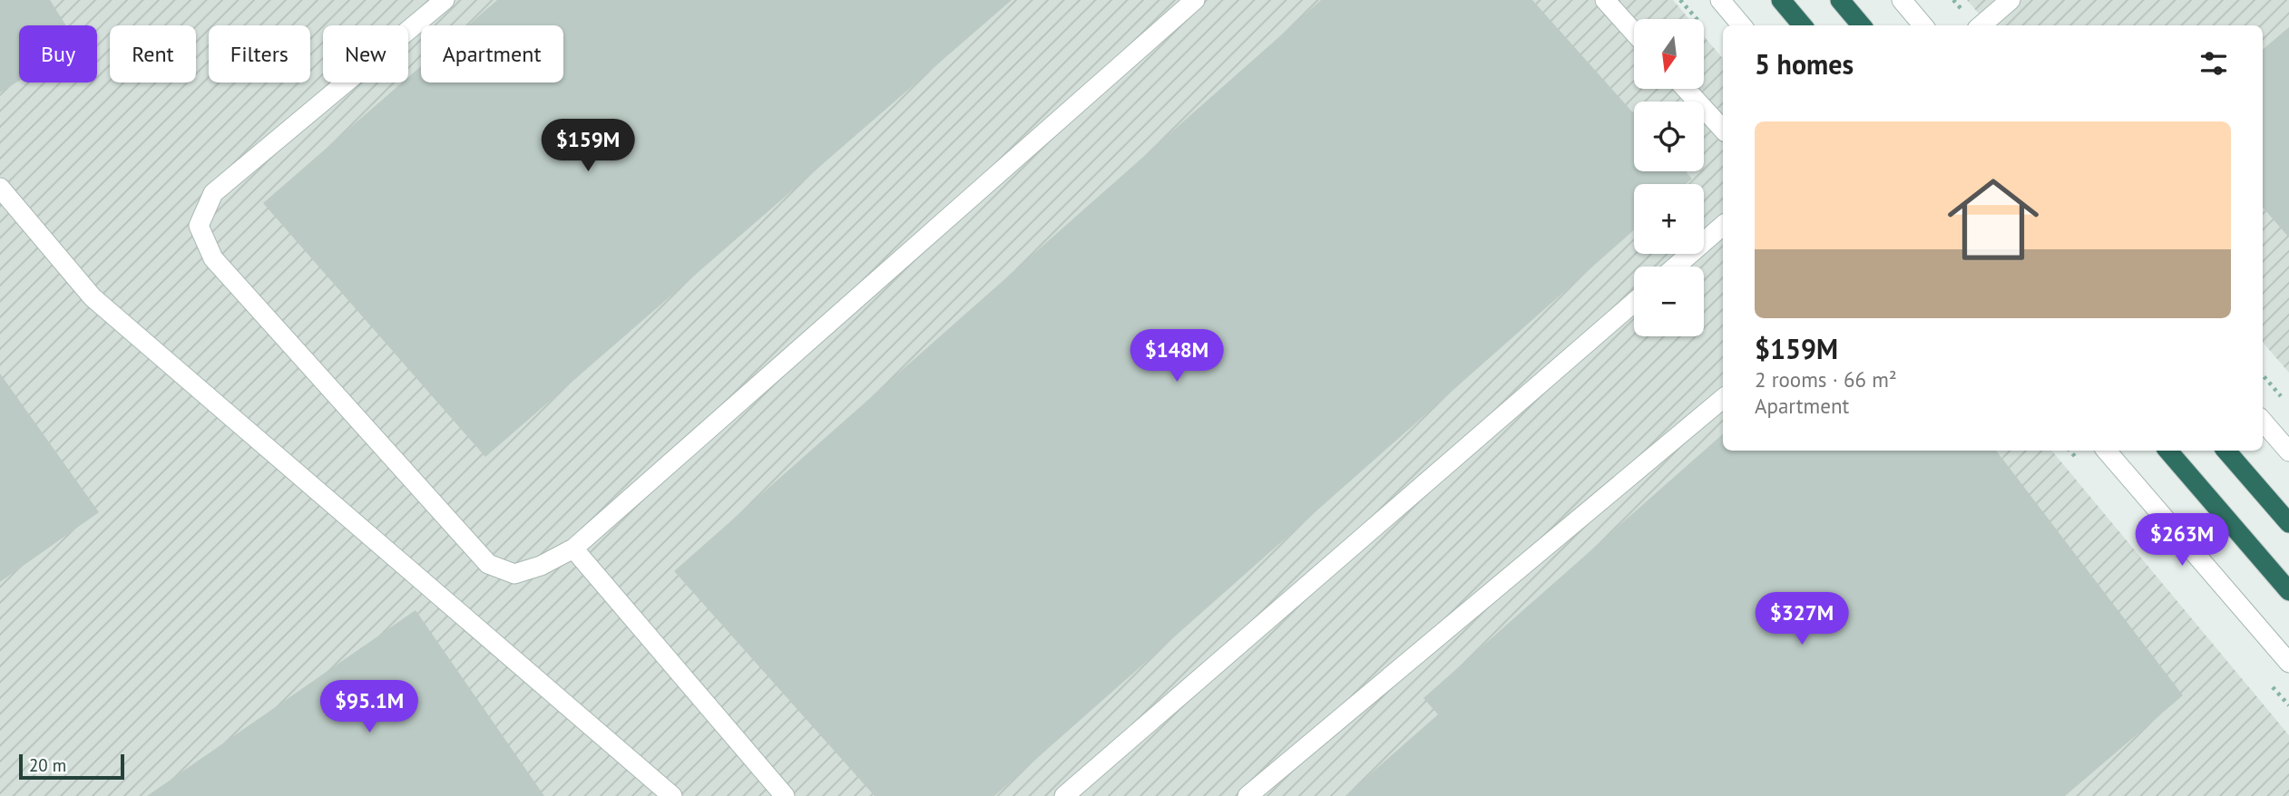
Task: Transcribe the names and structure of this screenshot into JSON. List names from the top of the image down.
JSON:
{
  "scale_bar": "20 m",
  "north": "bottom",
  "page": {
    "map_buttons": ["+", "−"],
    "chip": [
      "Buy",
      "Rent",
      "Filters",
      "New",
      "Apartment"
    ],
    "heading": "5 homes",
    "list": [
      {
        "name": "$159M",
        "note": "2 rooms · 66 m² · Apartment"
      }
    ],
    "price": [
      "$159M",
      "$148M",
      "$263M",
      "$327M",
      "$95.1M"
    ],
    "scale": "20 m"
  }
}
